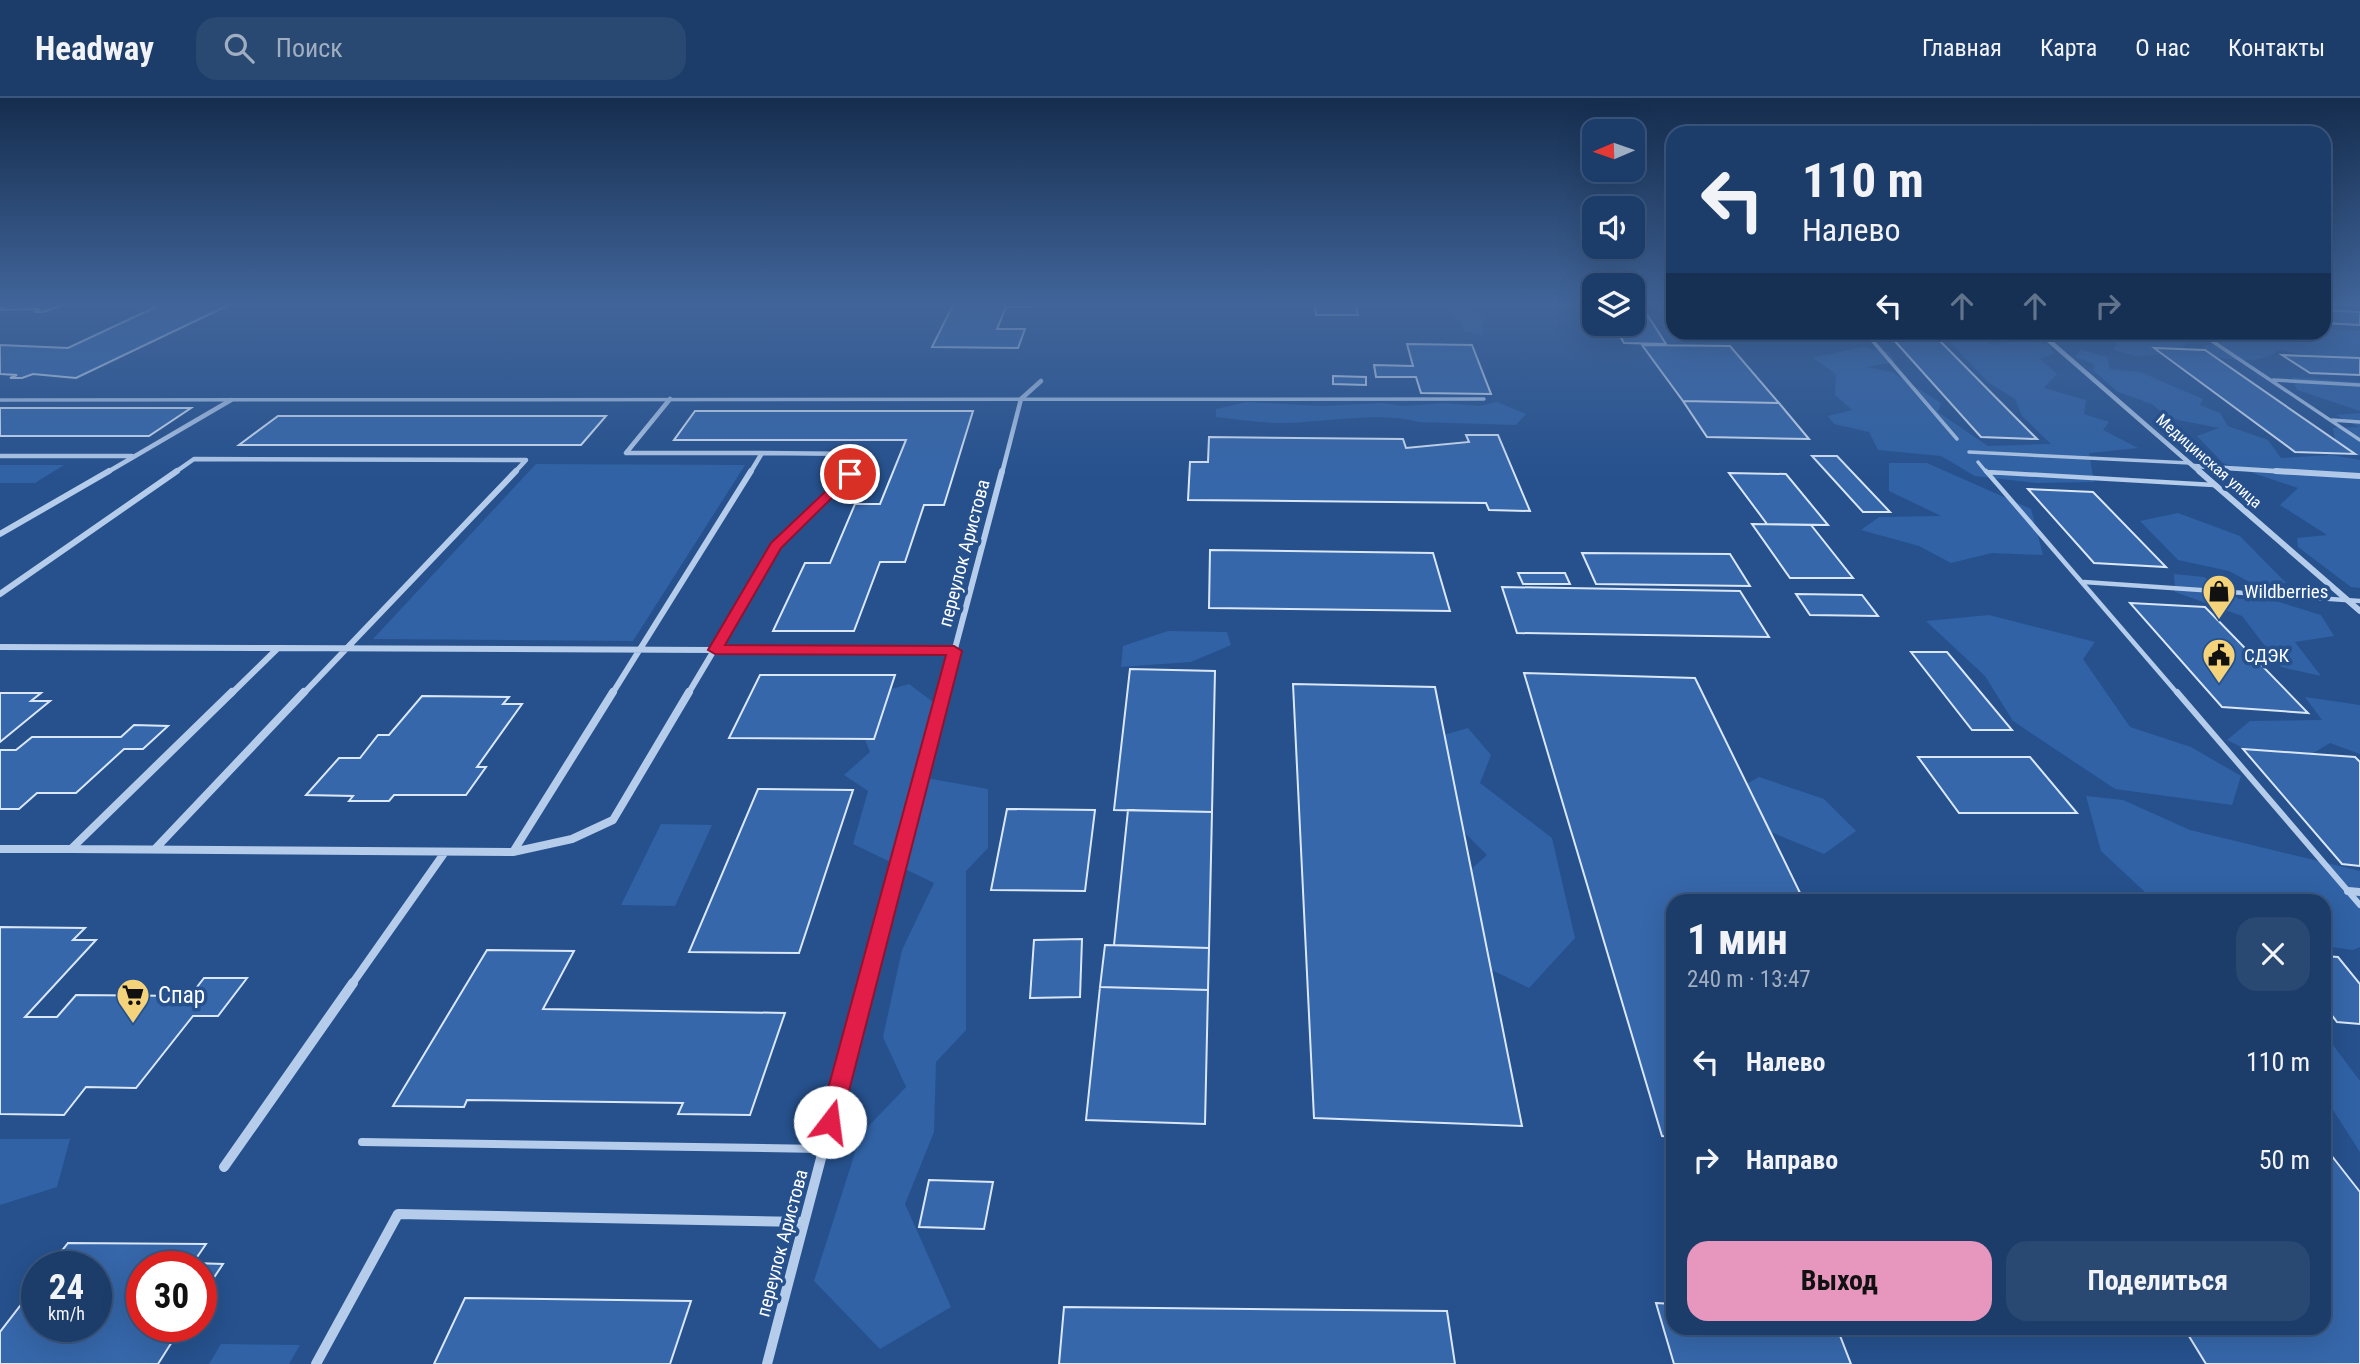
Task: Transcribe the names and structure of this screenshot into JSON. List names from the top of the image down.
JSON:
{
  "streets": {
    "street": ["Медицинская улица", "переулок Аристова"]
  },
  "places": {
    "shop": ["Wildberries"],
    "public building": ["СДЭК"],
    "supermarket": ["Спар"]
  },
  "north": "left",
  "page": {
    "header": "Headway",
    "search": "Поиск",
    "nav": [
      "Главная",
      "Карта",
      "О нас",
      "Контакты"
    ],
    "turn": ["110 m", "Налево"],
    "heading": ["1 мин", "240 m · 13:47"],
    "list": [
      {
        "name": "Налево",
        "value": "110 m"
      },
      {
        "name": "Направо",
        "value": "50 m"
      }
    ],
    "buttons": ["Выход", "Поделиться"],
    "speed": "24 km/h",
    "limit": "30"
  }
}
